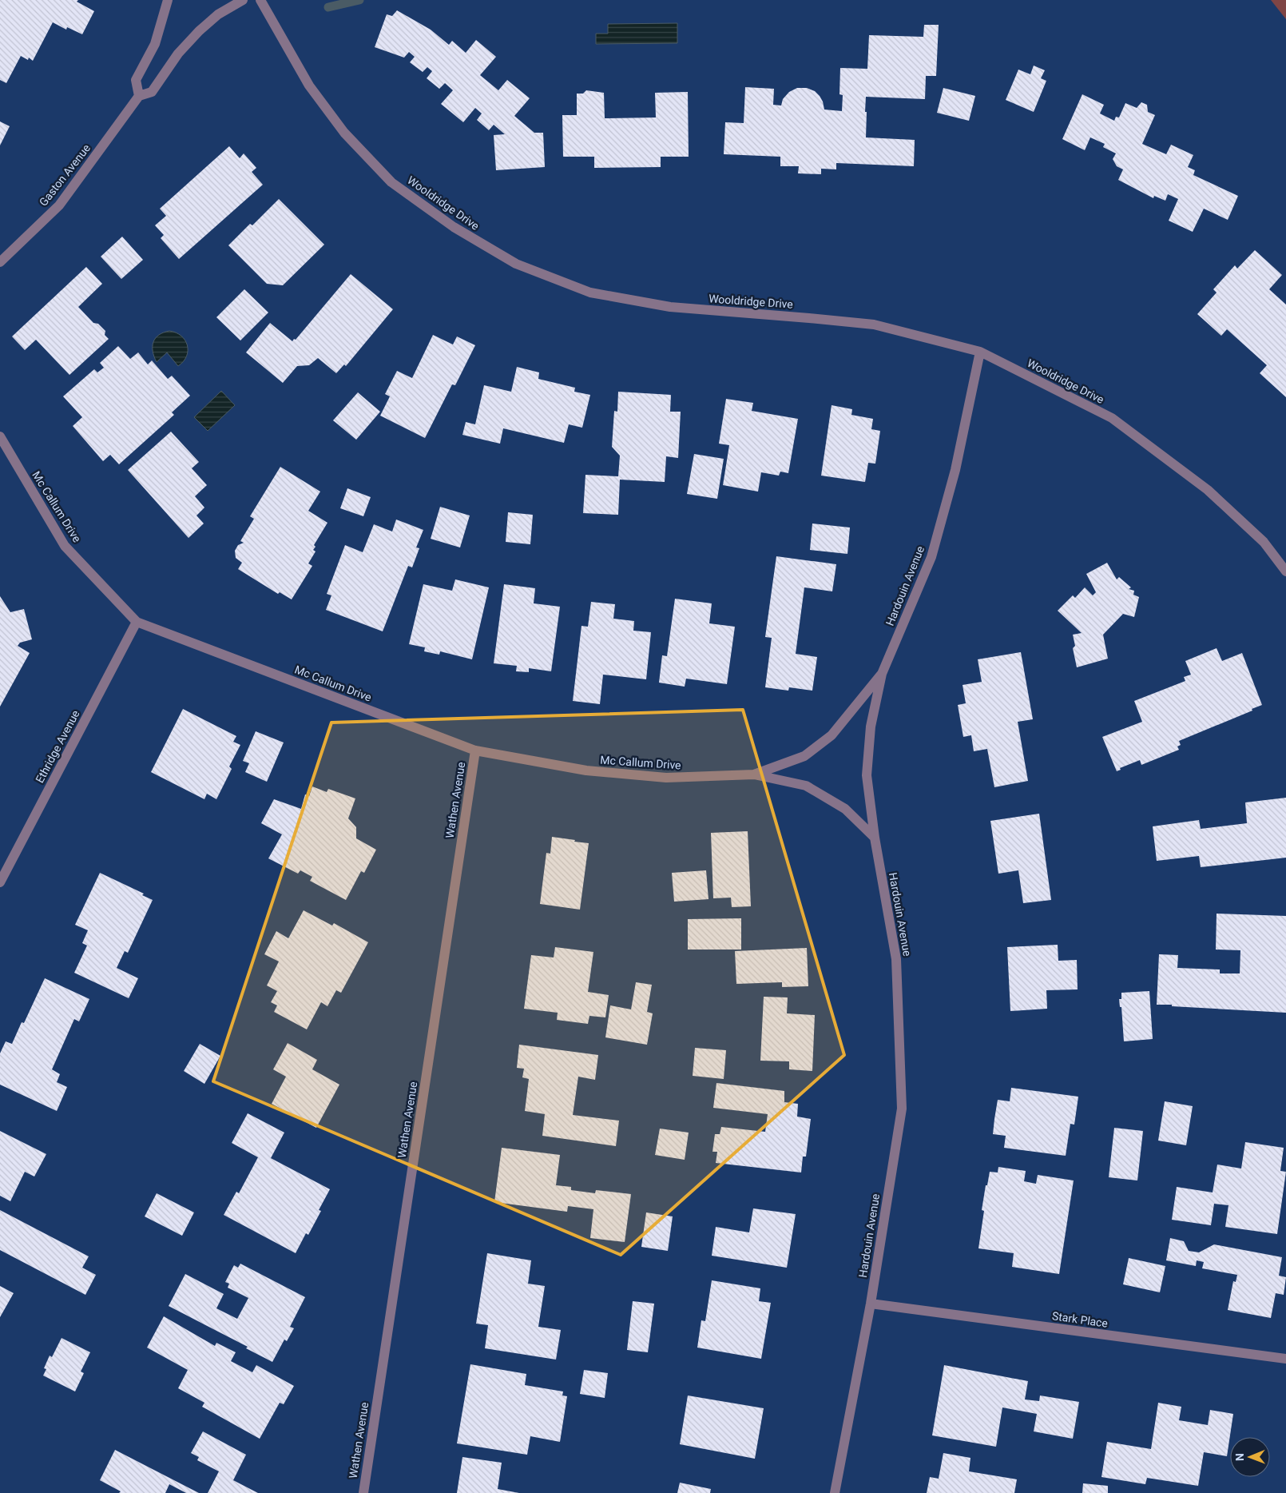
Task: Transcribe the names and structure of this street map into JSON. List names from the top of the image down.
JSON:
{
  "streets": {
    "street": [
      "Gaston Avenue",
      "Wooldridge Drive",
      "Mc Callum Drive",
      "Hardouin Avenue",
      "Ethridge Avenue",
      "Wathen Avenue",
      "Stark Place"
    ]
  },
  "crossings": [
    ["Wooldridge Drive", "Hardouin Avenue"],
    ["Mc Callum Drive", "Hardouin Avenue"],
    ["Mc Callum Drive", "Ethridge Avenue"],
    ["Mc Callum Drive", "Wathen Avenue"],
    ["Hardouin Avenue", "Stark Place"]
  ],
  "north": "left"
}
